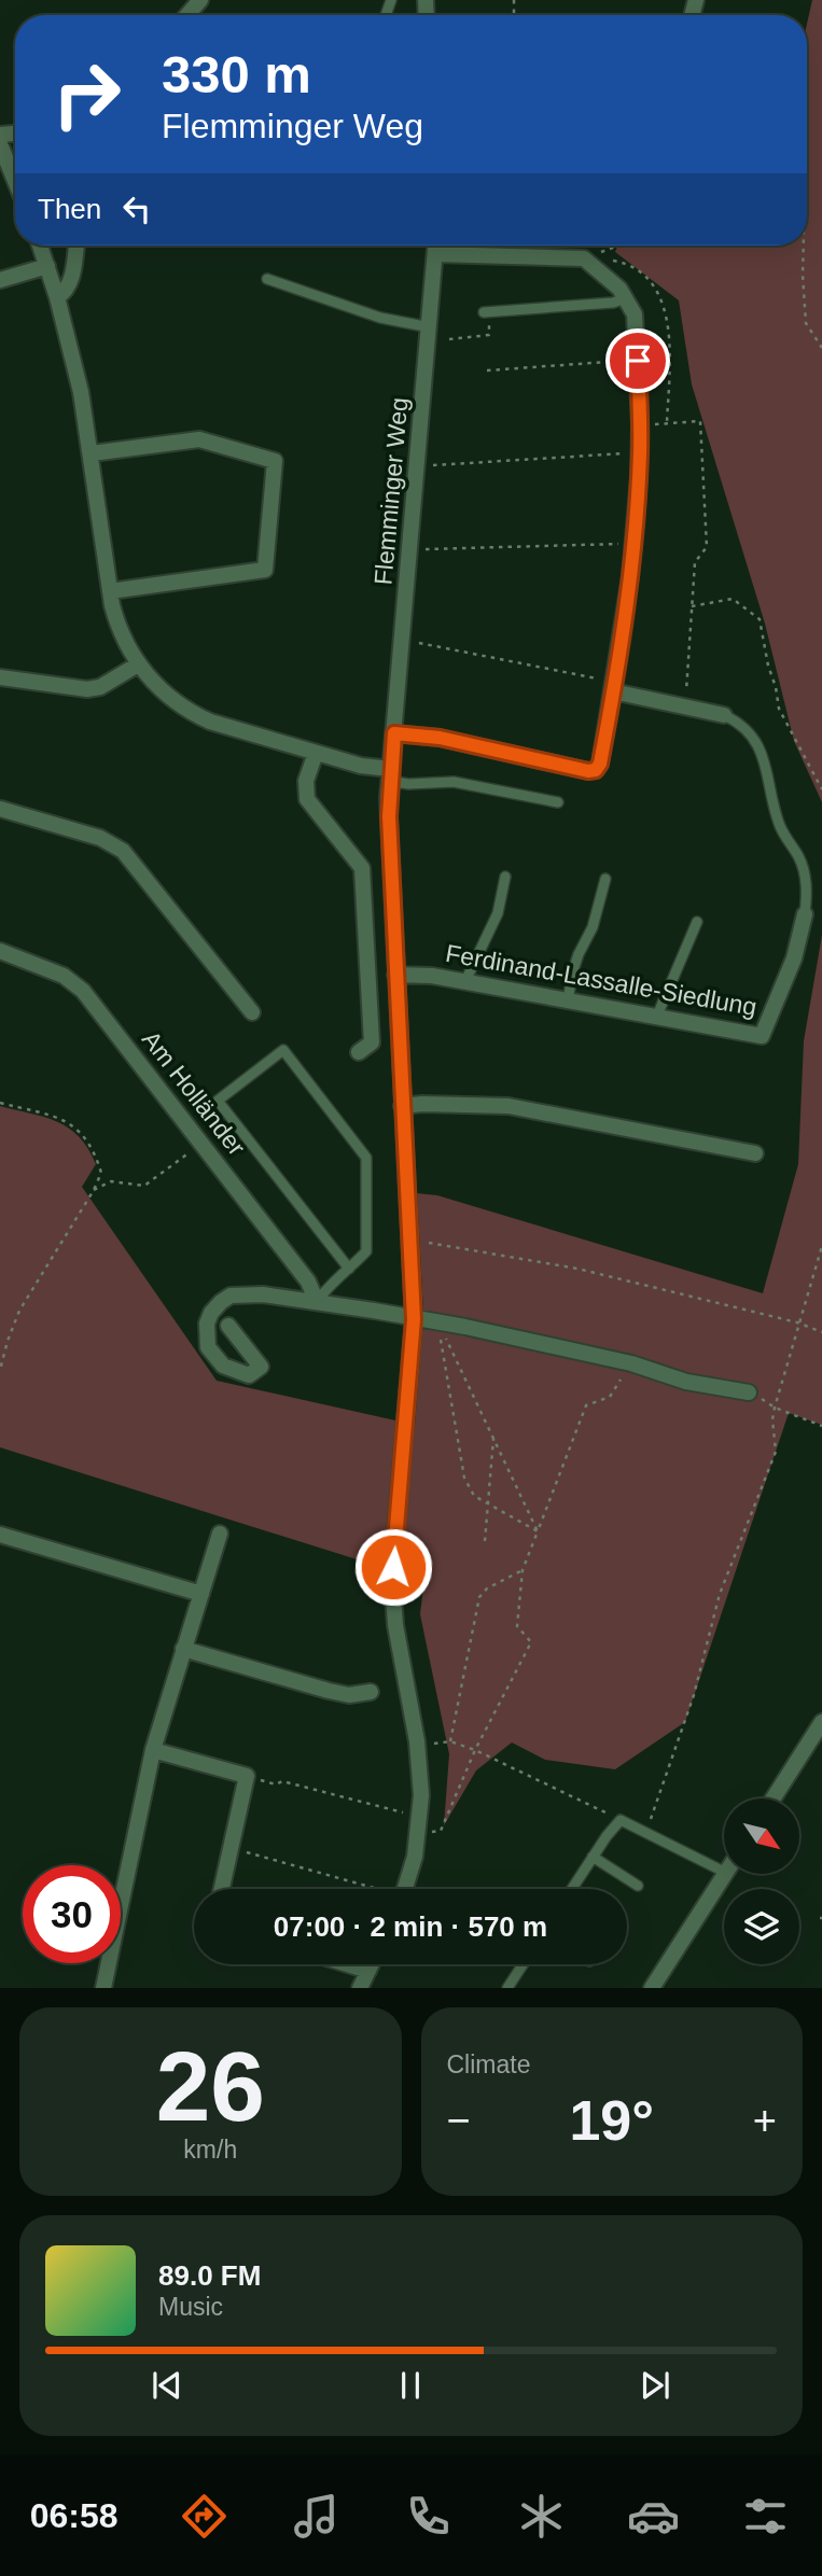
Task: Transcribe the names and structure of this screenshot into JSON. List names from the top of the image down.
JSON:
{
  "streets": {
    "street": ["Flemminger Weg", "Ferdinand-Lassalle-Siedlung", "Am Holländer"]
  },
  "crossings": [
    ["Flemminger Weg", "Ferdinand-Lassalle-Siedlung"]
  ],
  "north": "bottom right",
  "page": {
    "turn": ["330 m", "Flemminger Weg"],
    "then": "Then",
    "limit": "30",
    "trip": "07:00 · 2 min · 570 m",
    "tile": [
      ["26", "km/h"],
      "Climate"
    ],
    "heat": ["−", "19°", "+"],
    "song": ["89.0 FM", "Music"],
    "tabs": "06:58"
  }
}
